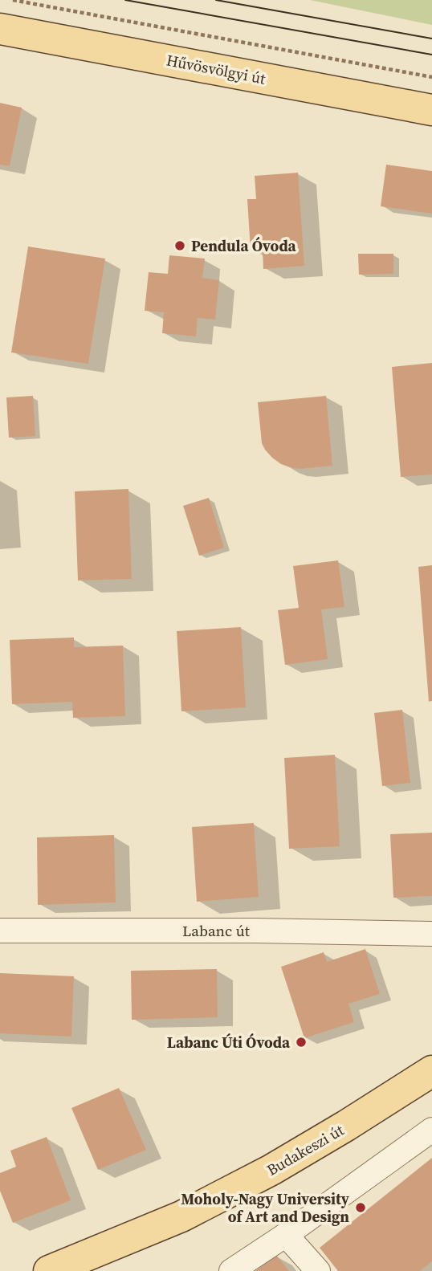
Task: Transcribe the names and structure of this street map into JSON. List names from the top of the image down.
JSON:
{
  "streets": {
    "main road": ["Hűvösvölgyi út", "Budakeszi út"],
    "street": ["Labanc út"]
  },
  "places": ["Pendula Óvoda", "Labanc Úti Óvoda", "Moholy-Nagy University of Art and Design"]
}
